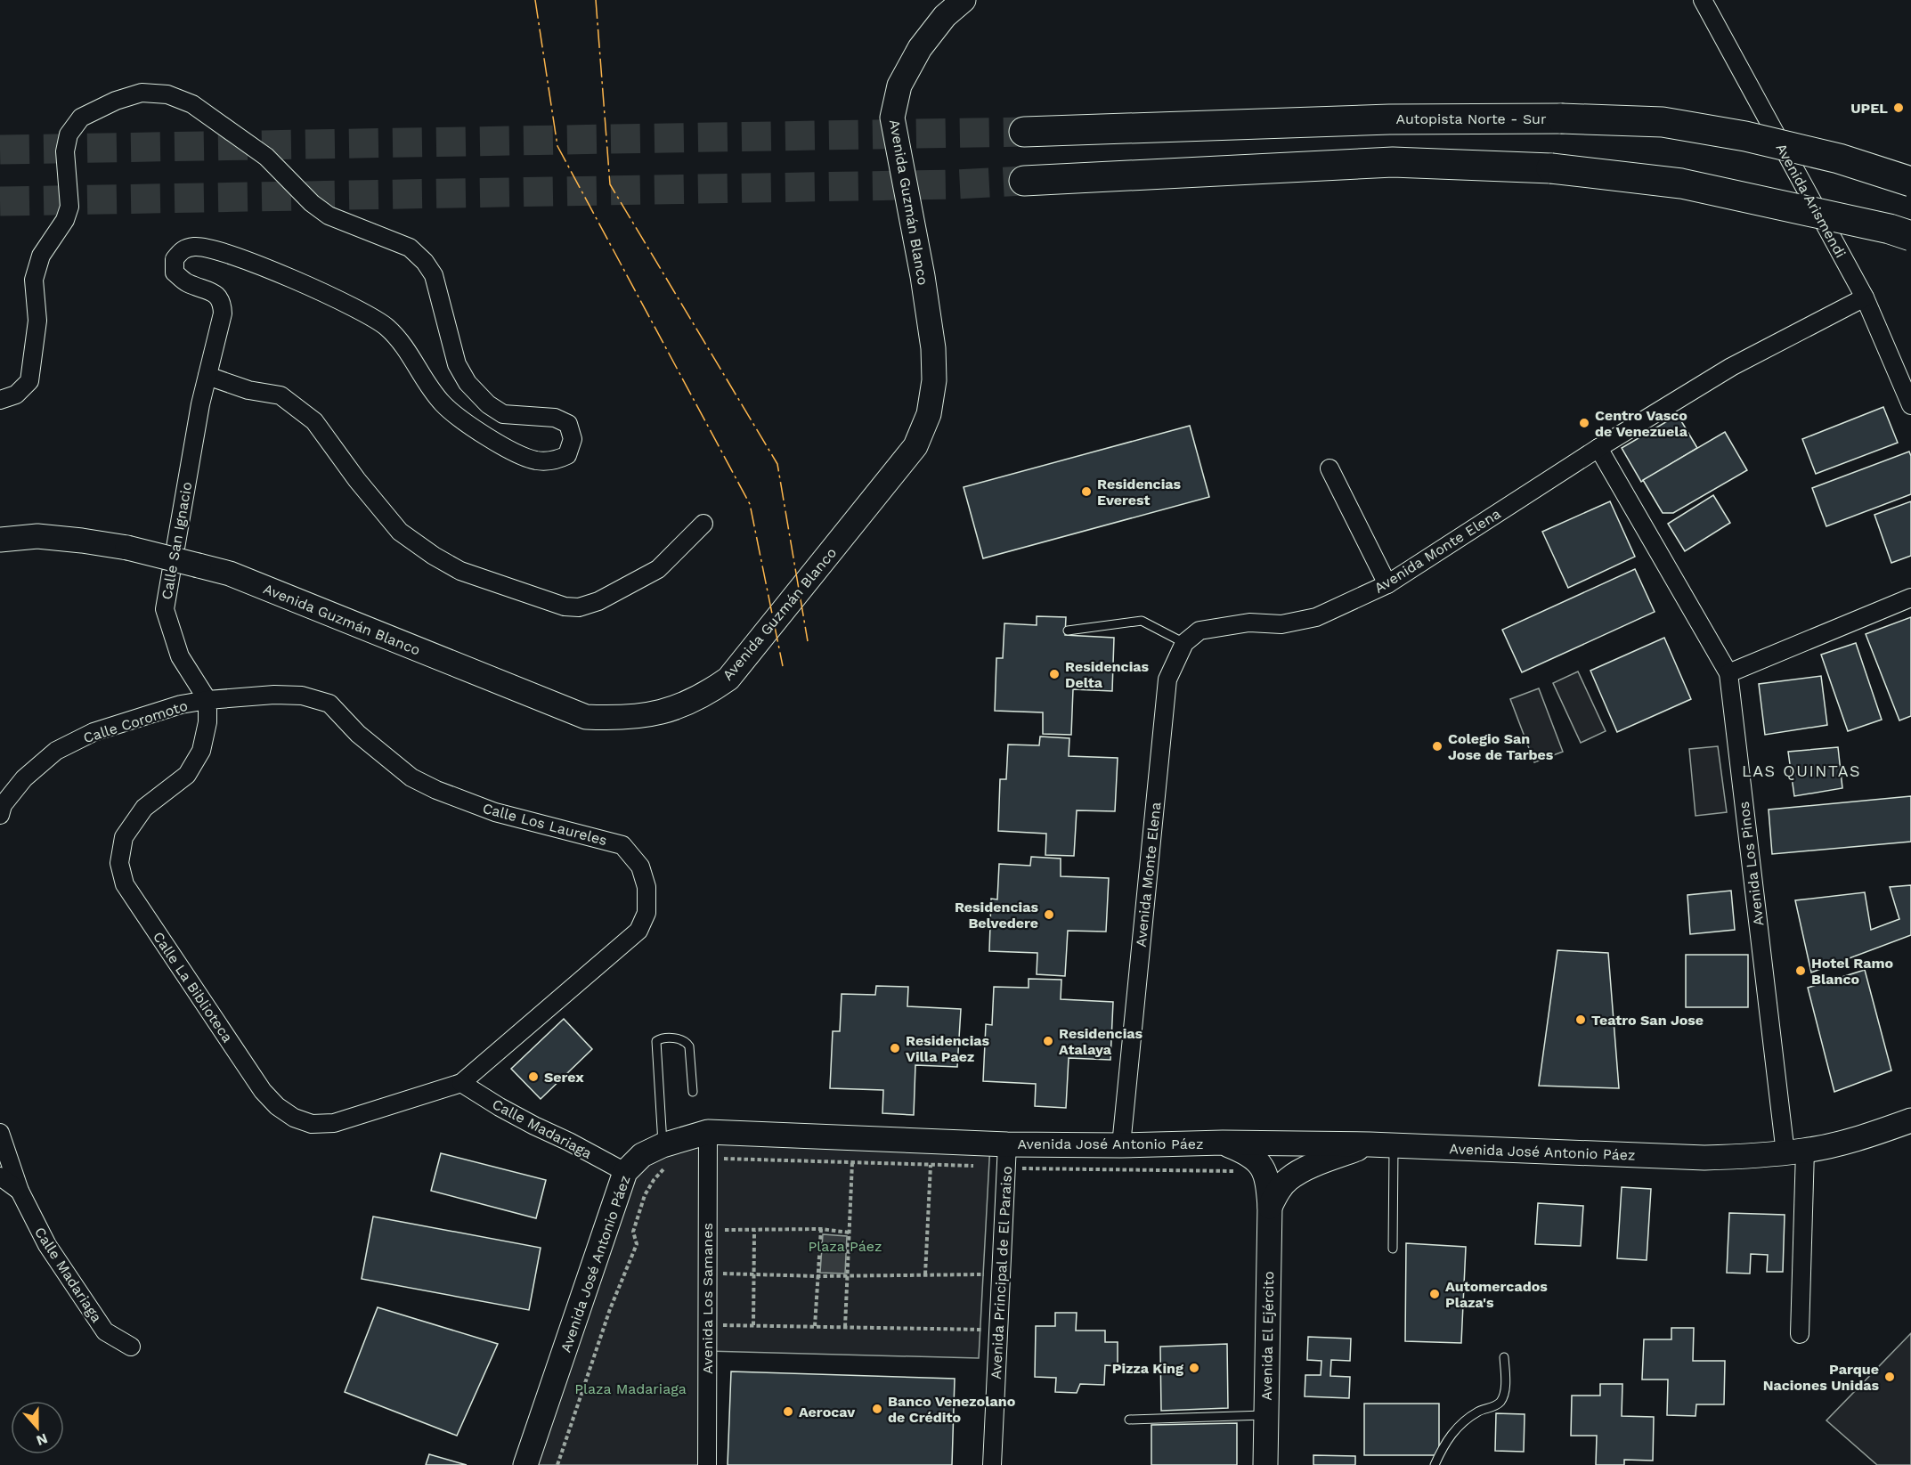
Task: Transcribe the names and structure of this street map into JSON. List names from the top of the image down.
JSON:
{
  "streets": {
    "highway": ["Autopista Norte - Sur"],
    "main road": ["Avenida Guzmán Blanco", "Avenida José Antonio Páez", "Avenida El Ejército"],
    "street": [
      "Avenida Arismendi",
      "Calle San Ignacio",
      "Avenida Monte Elena",
      "Calle Coromoto",
      "Calle Los Laureles",
      "Avenida Los Pinos",
      "Calle La Biblioteca",
      "Calle Madariaga",
      "Avenida Principal de El Paraiso",
      "Avenida Los Samanes"
    ]
  },
  "crossings": [
    ["Avenida Arismendi", "Avenida Monte Elena"],
    ["Calle San Ignacio", "Calle Coromoto"],
    ["Calle San Ignacio", "Calle Los Laureles"],
    ["Calle San Ignacio", "Calle La Biblioteca"],
    ["Avenida Monte Elena", "Avenida Los Pinos"],
    ["Avenida Monte Elena", "Avenida José Antonio Páez"],
    ["Calle Coromoto", "Calle Los Laureles"],
    ["Calle Coromoto", "Calle La Biblioteca"],
    ["Calle Los Laureles", "Calle La Biblioteca"],
    ["Calle Los Laureles", "Calle Madariaga"],
    ["Avenida Los Pinos", "Avenida José Antonio Páez"],
    ["Calle La Biblioteca", "Calle Madariaga"],
    ["Calle Madariaga", "Avenida José Antonio Páez"],
    ["Avenida José Antonio Páez", "Avenida Principal de El Paraiso"],
    ["Avenida José Antonio Páez", "Avenida Los Samanes"],
    ["Avenida José Antonio Páez", "Avenida El Ejército"]
  ],
  "districts": ["LAS QUINTAS"],
  "parks": ["Plaza Páez", "Plaza Madariaga"],
  "places": [
    "UPEL",
    "Centro Vasco de Venezuela",
    "Residencias Everest",
    "Residencias Delta",
    "Colegio San Jose de Tarbes",
    "Residencias Belvedere",
    "Hotel Ramo Blanco",
    "Teatro San Jose",
    "Residencias Atalaya",
    "Residencias Villa Paez",
    "Serex",
    "Automercados Plaza's",
    "Pizza King",
    "Parque Naciones Unidas",
    "Banco Venezolano de Crédito",
    "Aerocav"
  ],
  "north": "bottom"
}
